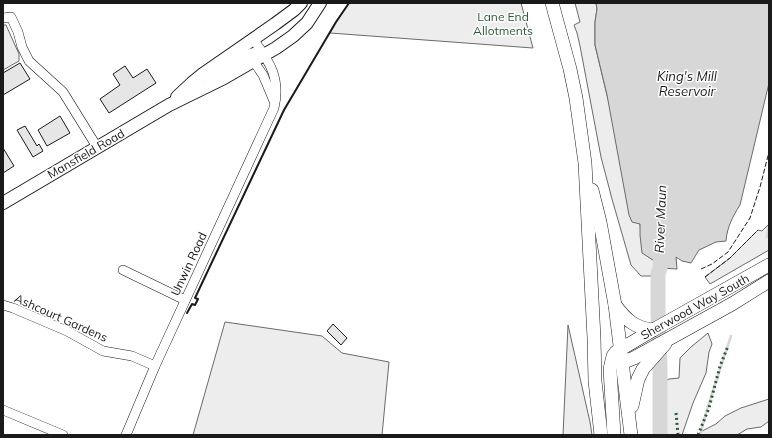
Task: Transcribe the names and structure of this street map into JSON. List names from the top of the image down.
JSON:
{
  "streets": {
    "highway": ["Sherwood Way South"],
    "main road": ["Mansfield Road"],
    "street": ["Unwin Road", "Ashcourt Gardens"]
  },
  "crossings": [
    ["Mansfield Road", "Unwin Road"],
    ["Unwin Road", "Ashcourt Gardens"]
  ],
  "water": ["King's Mill Reservoir", "River Maun"],
  "parks": ["Lane End Allotments"]
}
